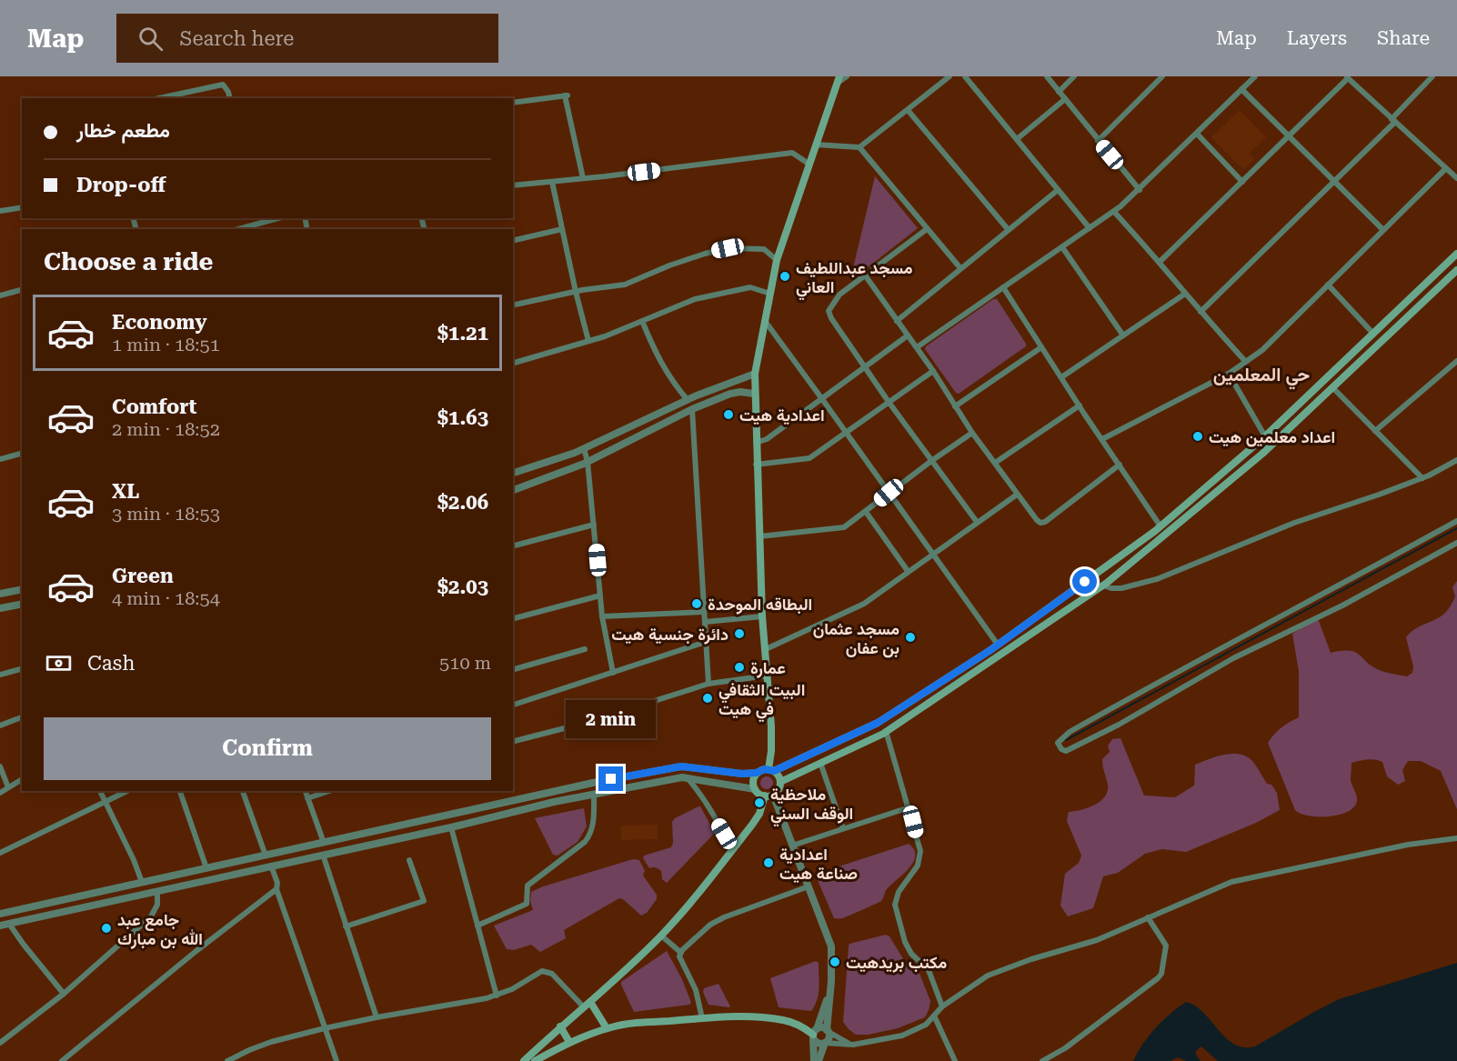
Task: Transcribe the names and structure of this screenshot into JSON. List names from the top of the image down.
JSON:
{
  "districts": ["حي المعلمين"],
  "places": [
    "مسجد عبداللطيف العاني",
    "اعدادية هيت",
    "اعداد معلمين هيت",
    "البطاقه الموحدة",
    "دائرة جنسية هيت",
    "مسجد عثمان بن عفان",
    "عمارة",
    "البيت الثقافي في هيت",
    "ملاحظية الوقف السني",
    "اعدادية صناعة هيت",
    "جامع عبد الله بن مبارك",
    "مكتب بريدهيت"
  ],
  "page": {
    "header": "Map",
    "search": "Search here",
    "nav": ["Map", "Layers", "Share"],
    "banner": ["مطعم خطار", "Drop-off"],
    "heading": "Choose a ride",
    "list": [
      {
        "name": "Economy",
        "note": "1 min · 18:51",
        "value": "$1.21"
      },
      {
        "name": "Comfort",
        "note": "2 min · 18:52",
        "value": "$1.63"
      },
      {
        "name": "XL",
        "note": "3 min · 18:53",
        "value": "$2.06"
      },
      {
        "name": "Green",
        "note": "4 min · 18:54",
        "value": "$2.03"
      }
    ],
    "pay": ["Cash", "510 m"],
    "bubble": "2 min",
    "buttons": "Confirm"
  }
}
